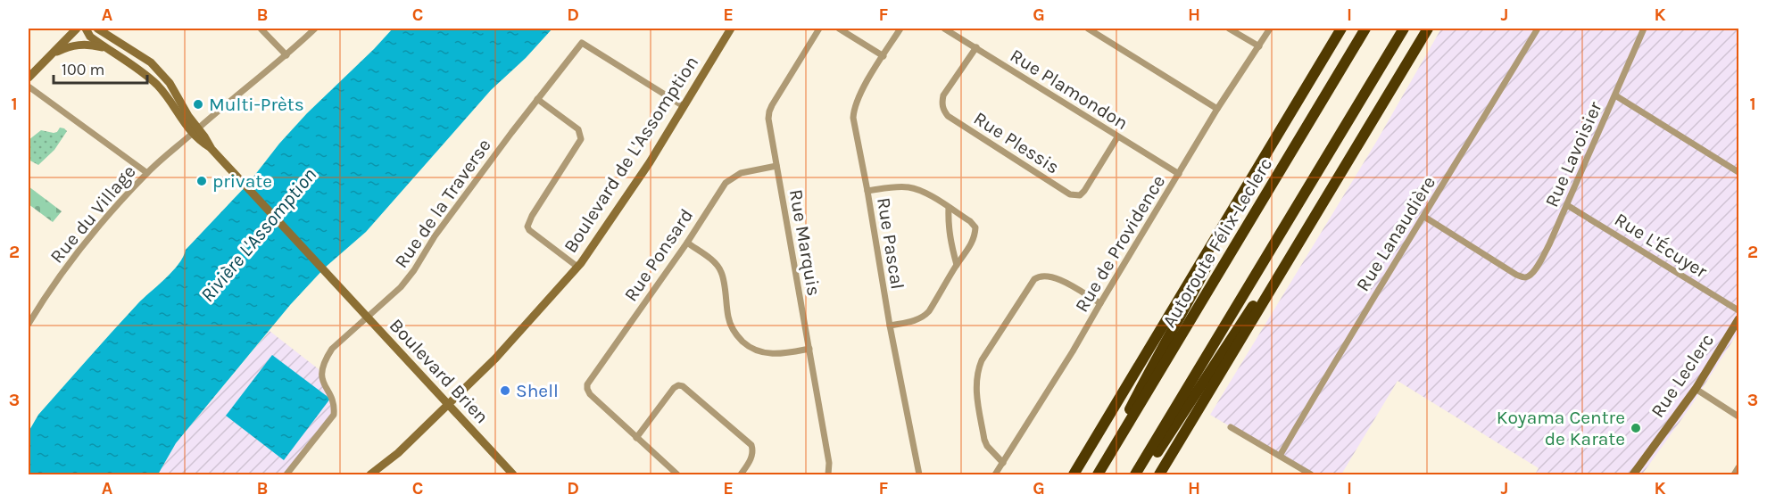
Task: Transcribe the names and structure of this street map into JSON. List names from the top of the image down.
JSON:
{
  "streets": {
    "highway": ["Autoroute Félix-Leclerc"],
    "main road": ["Boulevard de L'Assomption", "Boulevard Brien", "Rue Leclerc"],
    "street": [
      "Rue Plamondon",
      "Rue Plessis",
      "Rue Lavoisier",
      "Rue de la Traverse",
      "Rue du Village",
      "Rue Lanaudière",
      "Rue Marquis",
      "Rue Pascal",
      "Rue de Providence",
      "Rue L'Écuyer",
      "Rue Ponsard"
    ]
  },
  "crossings": [
    ["Rue Plamondon", "Rue Plessis"],
    ["Rue Plamondon", "Rue de Providence"],
    ["Boulevard de L'Assomption", "Rue de la Traverse"],
    ["Boulevard de L'Assomption", "Boulevard Brien"],
    ["Rue Lavoisier", "Rue Lanaudière"],
    ["Rue Lavoisier", "Rue L'Écuyer"],
    ["Rue de la Traverse", "Boulevard Brien"],
    ["Rue du Village", "Boulevard Brien"],
    ["Rue Marquis", "Rue Ponsard"]
  ],
  "water": ["Rivière L'Assomption"],
  "places": [
    "Multi-Prèts",
    "private",
    "Shell",
    "Koyama Centre de Karate"
  ],
  "scale_bar": "100 m",
  "grid": {
    "columns": [
      "A",
      "B",
      "C",
      "D",
      "E",
      "F",
      "G",
      "H",
      "I",
      "J",
      "K"
    ],
    "rows": ["1", "2", "3"]
  }
}
